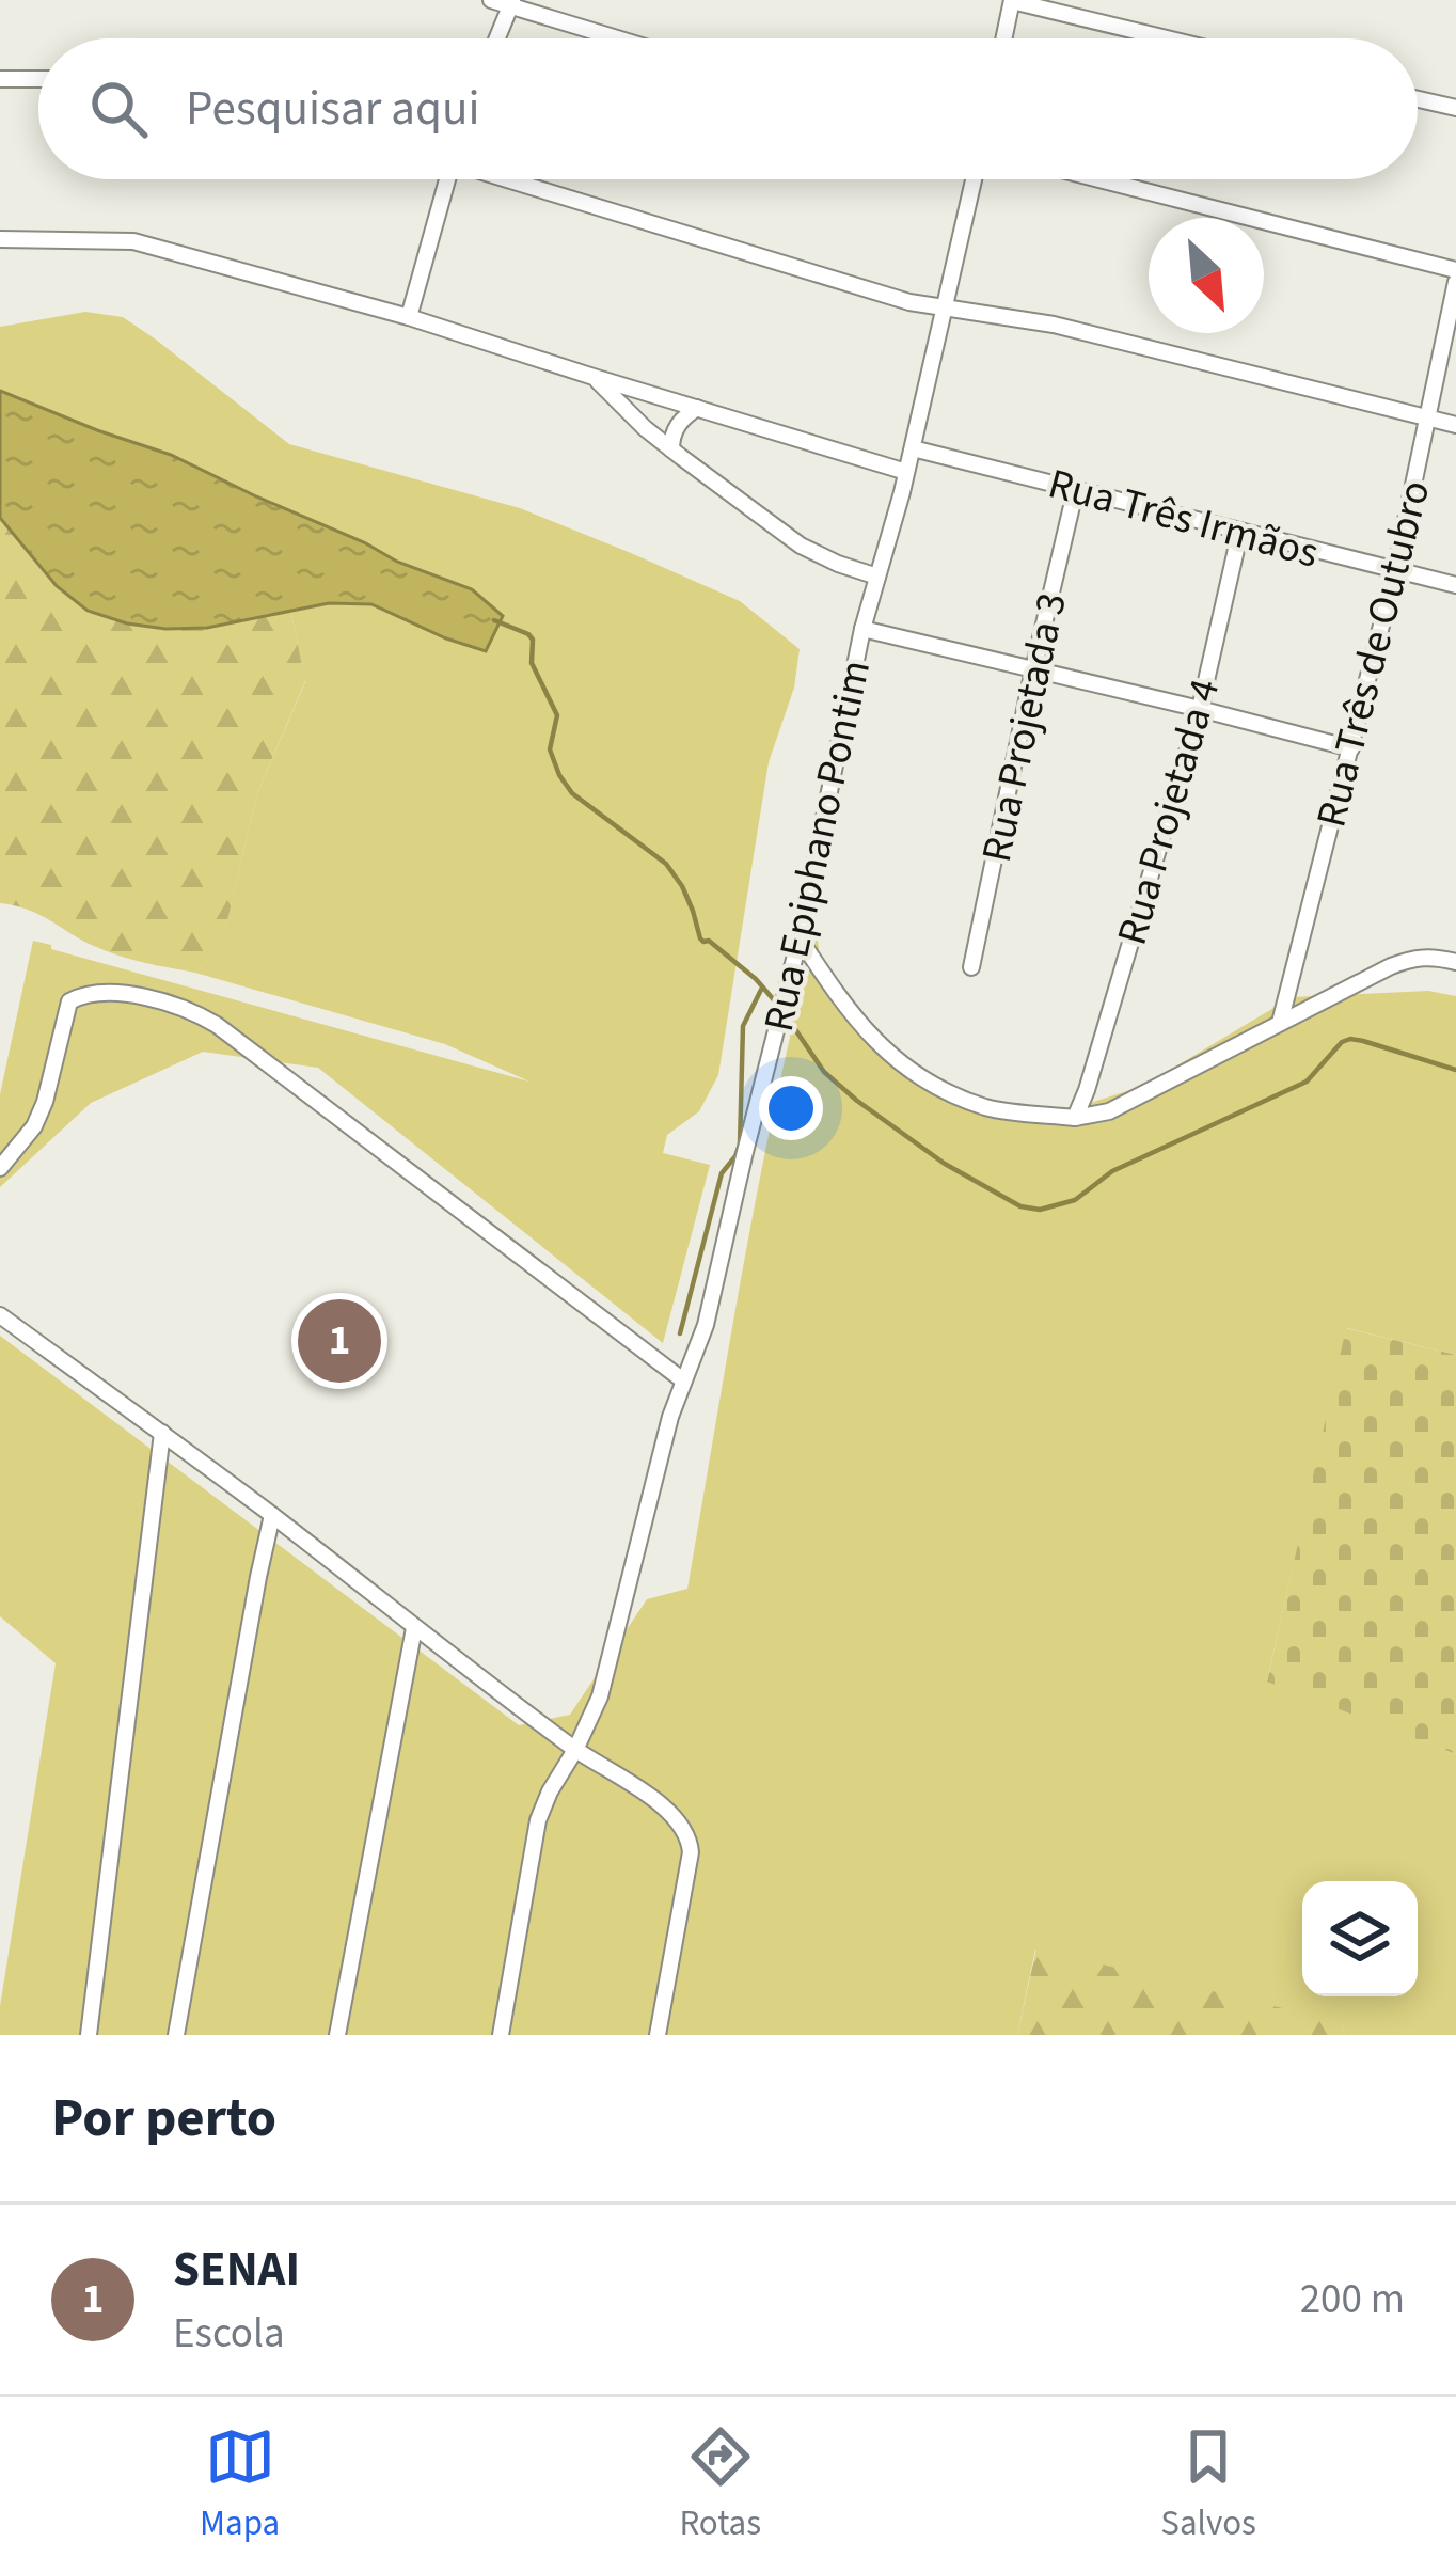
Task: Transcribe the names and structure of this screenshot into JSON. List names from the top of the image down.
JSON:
{
  "streets": {
    "street": [
      "Rua Três Irmãos",
      "Rua Três de Outubro",
      "Rua Projetada 3",
      "Rua Projetada 4",
      "Rua Epiphano Pontim"
    ]
  },
  "crossings": [
    ["Rua Três Irmãos", "Rua Três de Outubro"],
    ["Rua Três Irmãos", "Rua Projetada 3"],
    ["Rua Três Irmãos", "Rua Projetada 4"],
    ["Rua Três Irmãos", "Rua Epiphano Pontim"]
  ],
  "north": "bottom right",
  "page": {
    "search": "Pesquisar aqui",
    "pins": "1",
    "heading": "Por perto",
    "list": [
      {
        "mark": "1",
        "name": "SENAI",
        "note": "Escola",
        "value": "200 m"
      }
    ],
    "nav": ["Mapa", "Rotas", "Salvos"]
  }
}
